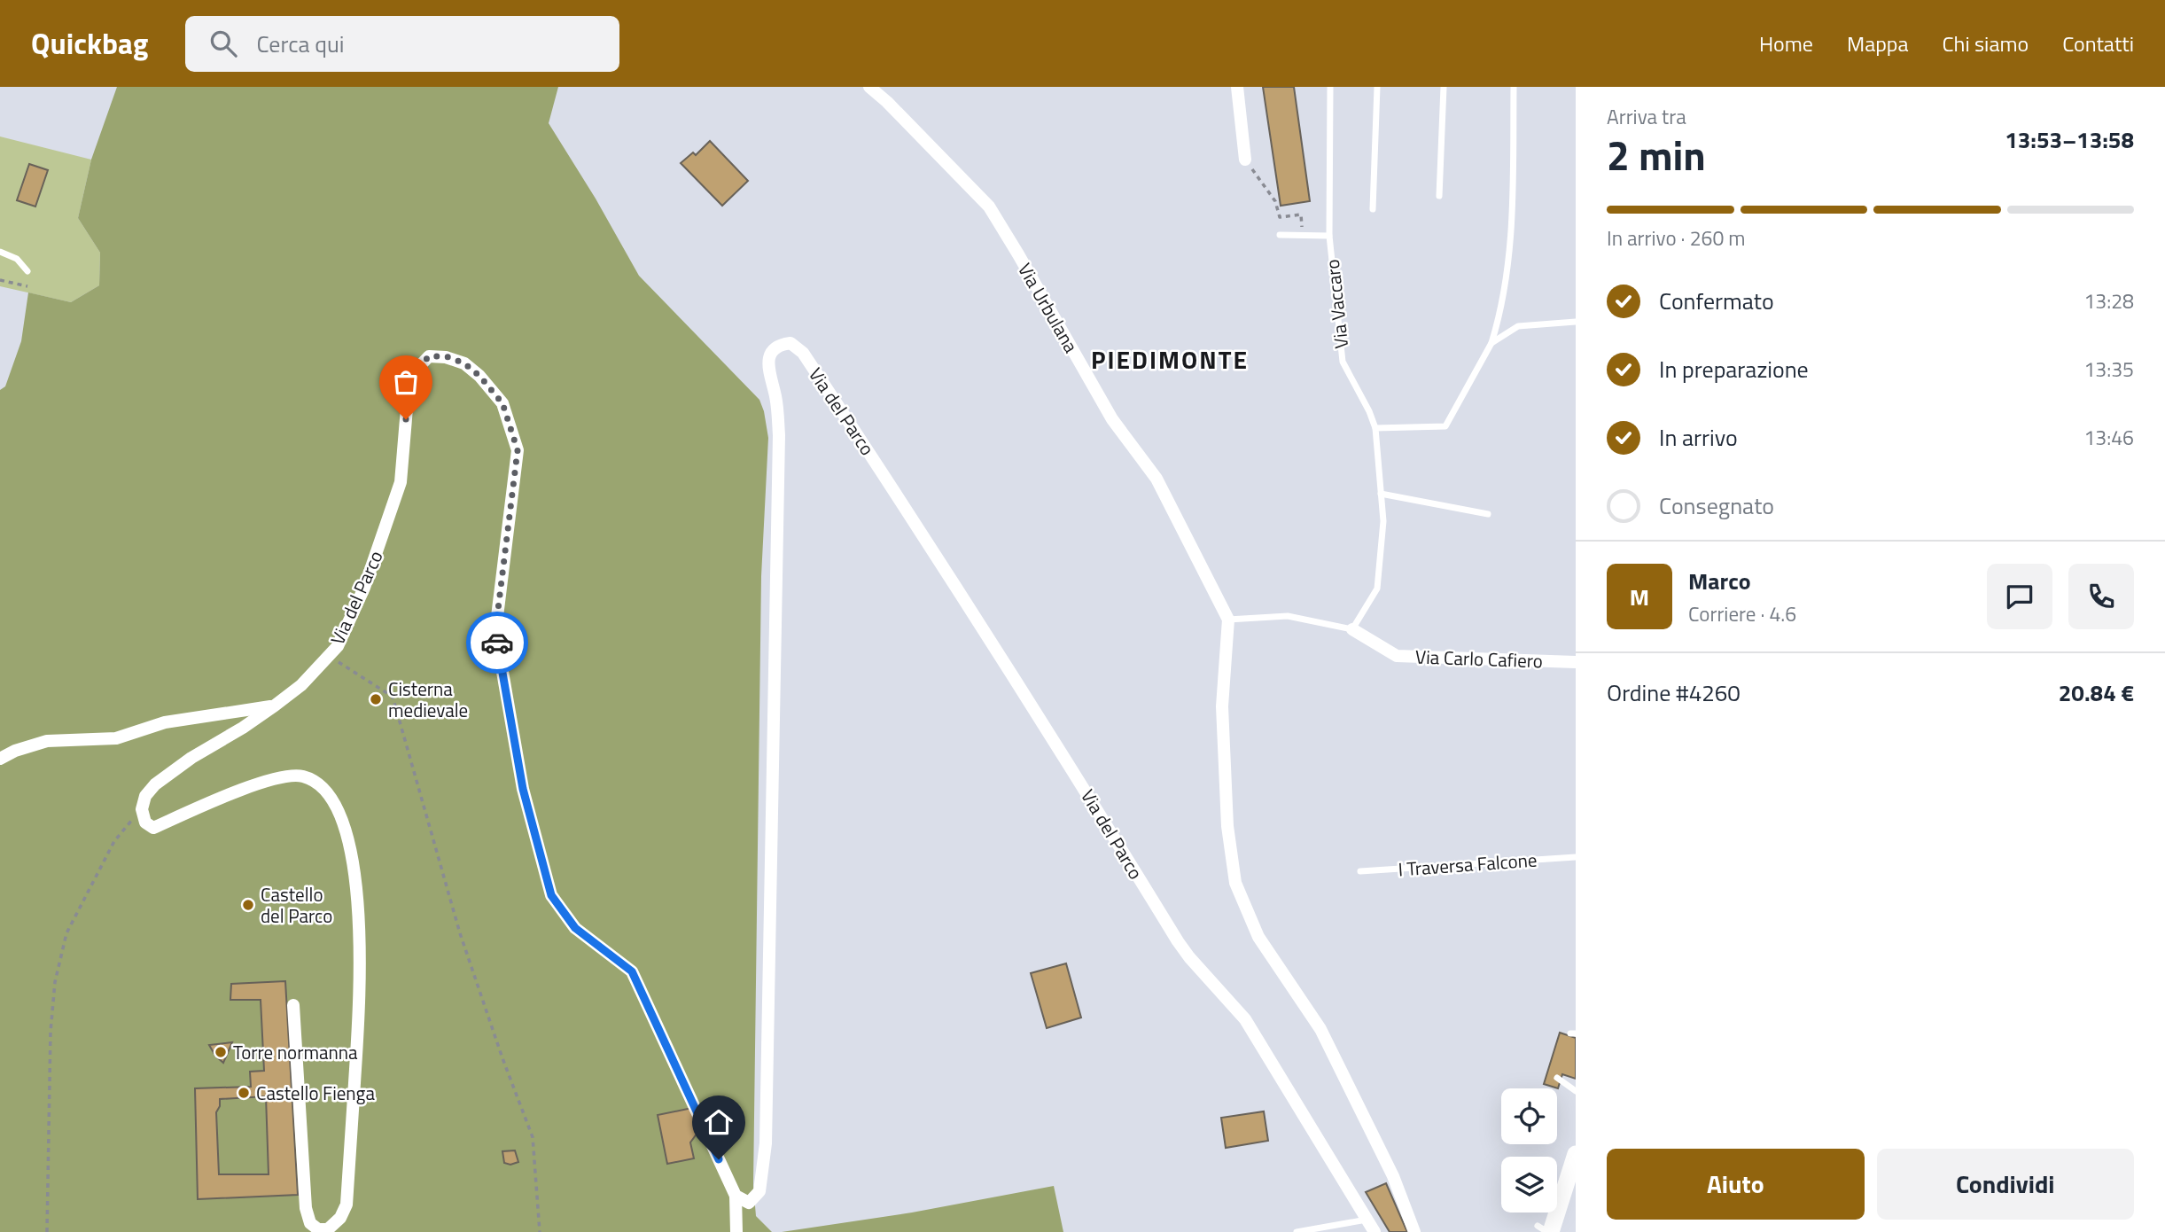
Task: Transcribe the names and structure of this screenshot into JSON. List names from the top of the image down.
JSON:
{
  "streets": {
    "street": ["Via Urbulana", "Via del Parco", "Via Carlo Cafiero"],
    "lane": ["Via Vaccaro", "I Traversa Falcone"]
  },
  "crossings": [
    ["Via Vaccaro", "Via Carlo Cafiero"]
  ],
  "districts": ["PIEDIMONTE"],
  "places": [
    "Cisterna medievale",
    "Castello del Parco",
    "Torre normanna",
    "Castello Fienga"
  ],
  "page": {
    "header": "Quickbag",
    "search": "Cerca qui",
    "nav": [
      "Home",
      "Mappa",
      "Chi siamo",
      "Contatti"
    ],
    "heading": ["2 min", "Arriva tra", "13:53–13:58"],
    "panel": [
      "Marco",
      "Corriere · 4.6",
      "Ordine #4260",
      "20.84 €"
    ],
    "bar": "In arrivo · 260 m",
    "list": [
      ["Confermato", "13:28"],
      ["In preparazione", "13:35"],
      ["In arrivo", "13:46"],
      "Consegnato"
    ],
    "round": "M",
    "buttons": ["Aiuto", "Condividi"]
  }
}
